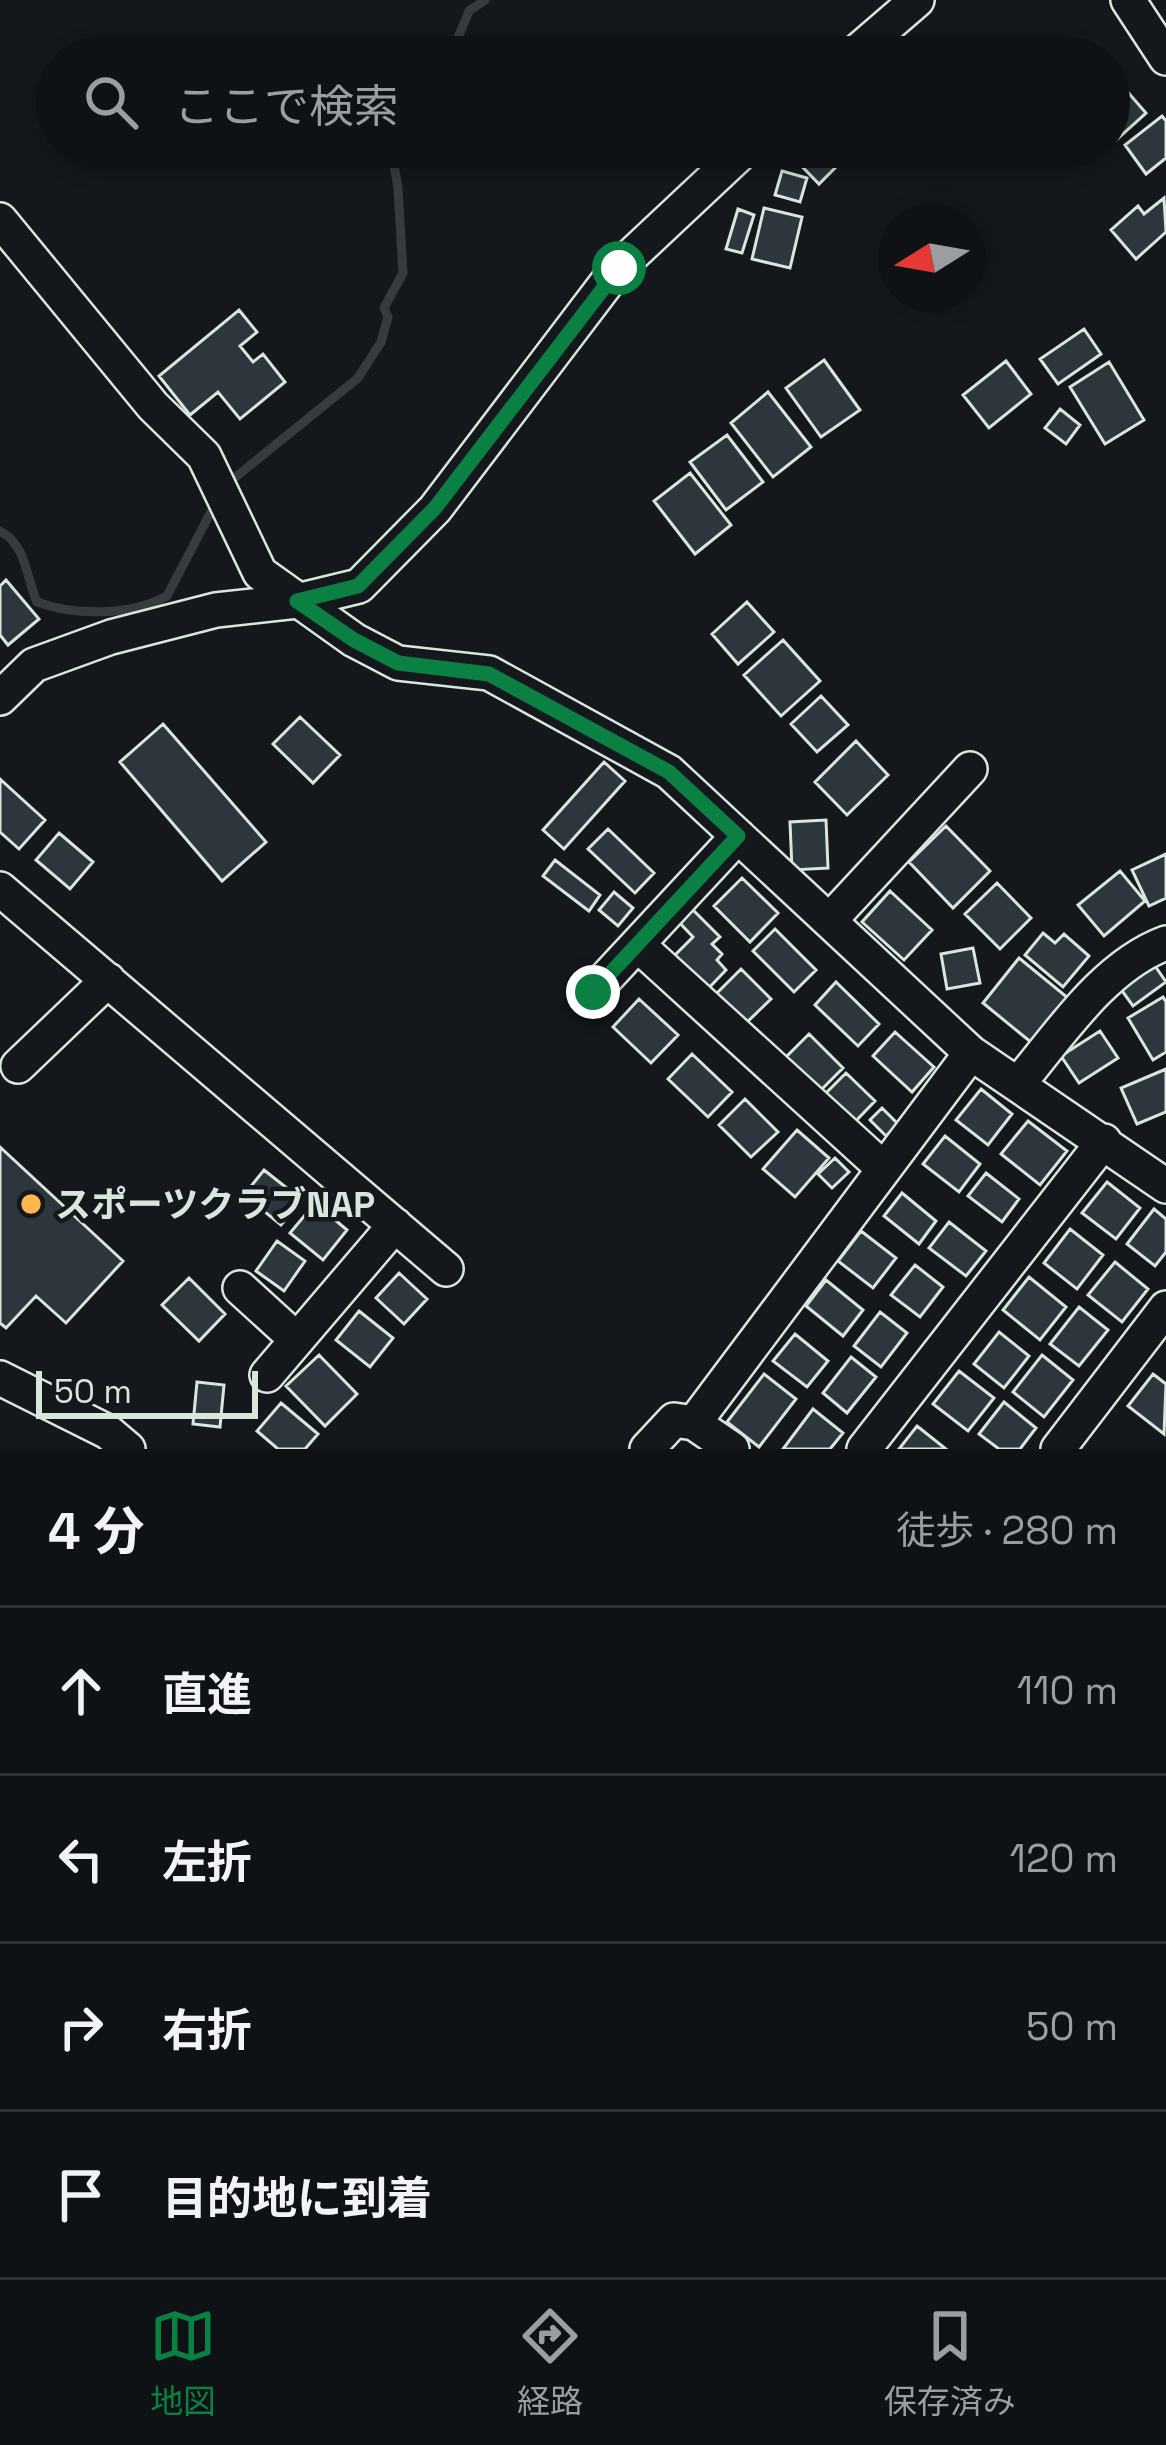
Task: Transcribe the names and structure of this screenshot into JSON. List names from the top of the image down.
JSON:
{
  "places": ["スポーツクラブNAP"],
  "scale_bar": "50 m",
  "north": "left",
  "page": {
    "search": "ここで検索",
    "scale": "50 m",
    "heading": ["4 分", "徒歩 · 280 m"],
    "list": [
      ["直進", "110 m"],
      ["左折", "120 m"],
      ["右折", "50 m"],
      "目的地に到着"
    ],
    "nav": ["地図", "経路", "保存済み"]
  }
}
